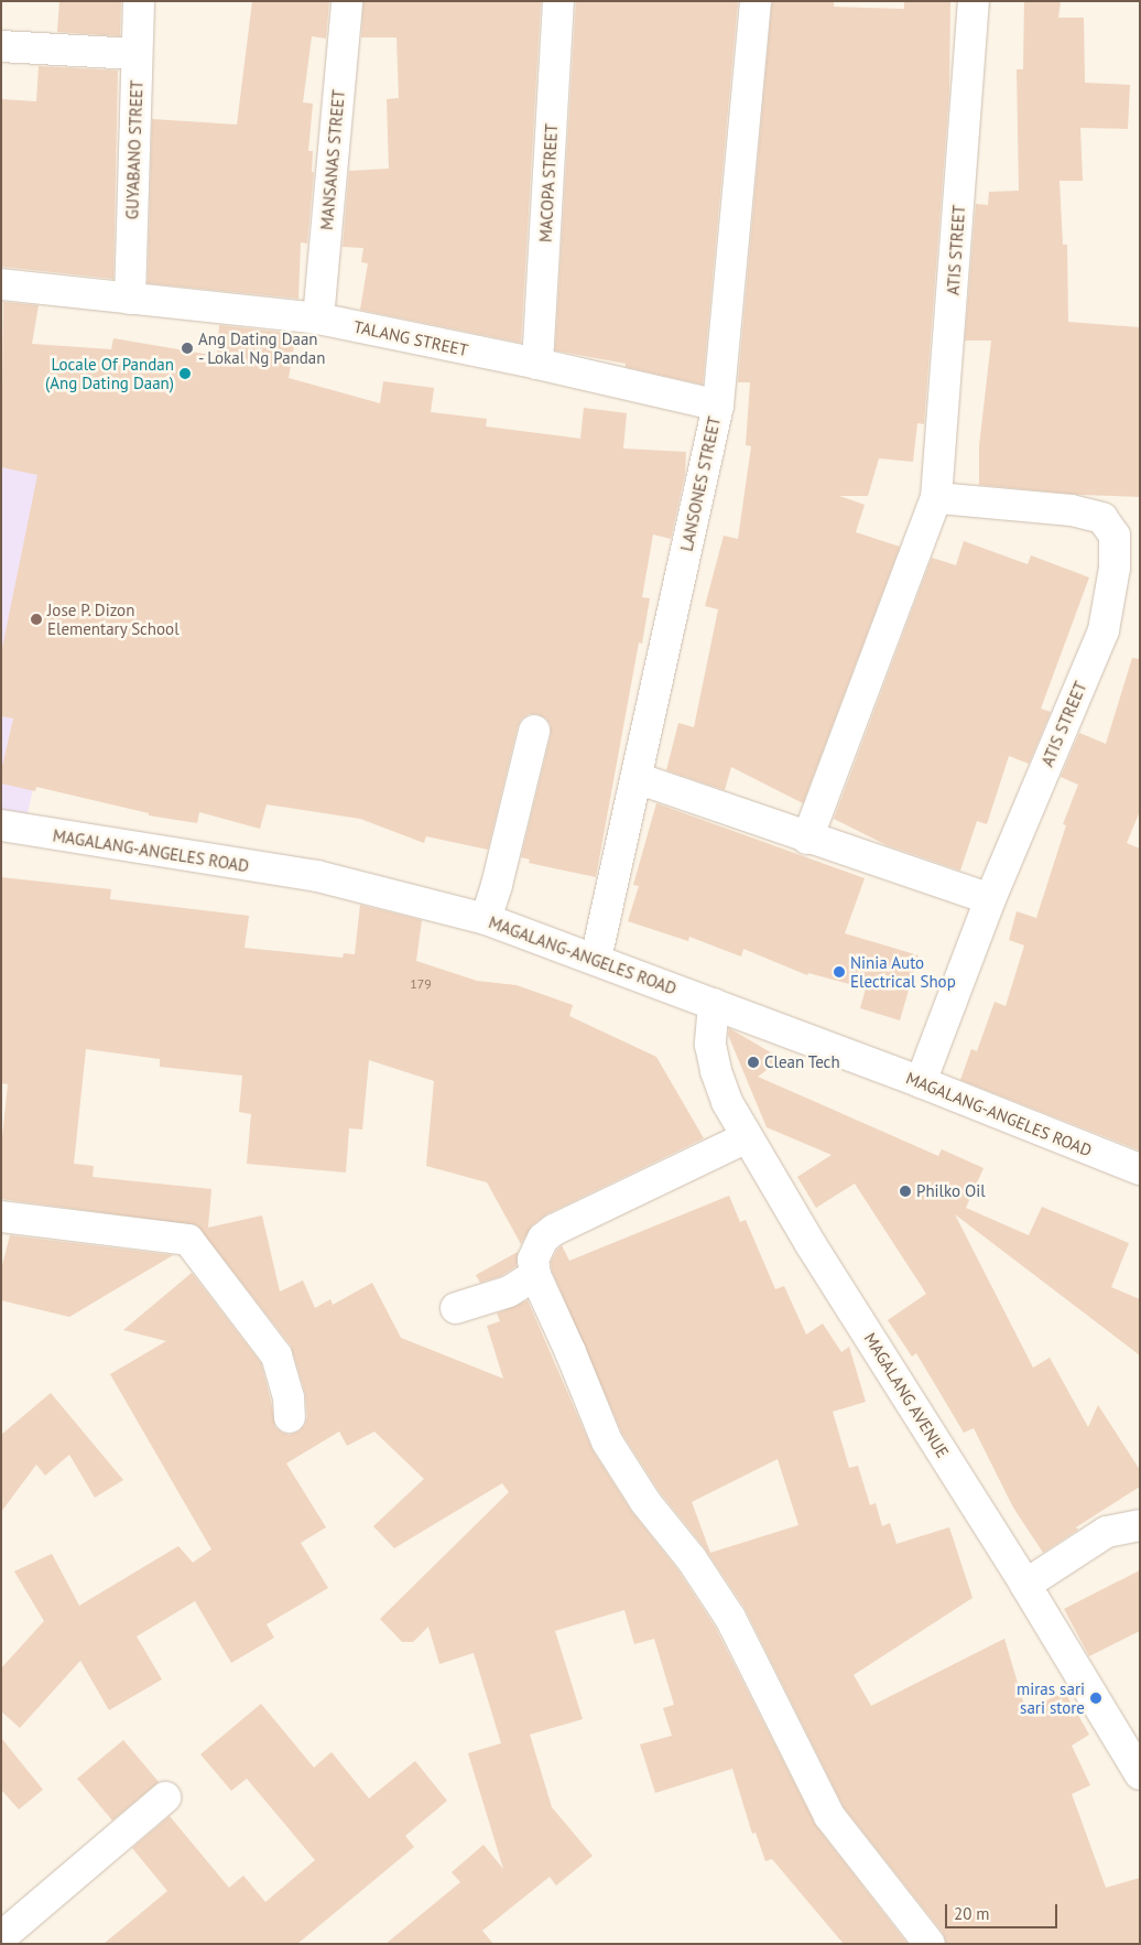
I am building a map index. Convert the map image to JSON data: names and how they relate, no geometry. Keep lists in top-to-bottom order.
{
  "streets": {
    "street": [
      "GUYABANO STREET",
      "MANSANAS STREET",
      "MACOPA STREET",
      "ATIS STREET",
      "TALANG STREET",
      "LANSONES STREET",
      "MAGALANG-ANGELES ROAD",
      "MAGALANG AVENUE"
    ]
  },
  "crossings": [
    ["GUYABANO STREET", "TALANG STREET"],
    ["MANSANAS STREET", "TALANG STREET"],
    ["MACOPA STREET", "TALANG STREET"],
    ["ATIS STREET", "MAGALANG-ANGELES ROAD"],
    ["TALANG STREET", "LANSONES STREET"],
    ["LANSONES STREET", "MAGALANG-ANGELES ROAD"],
    ["MAGALANG-ANGELES ROAD", "MAGALANG AVENUE"]
  ],
  "places": [
    "Ang Dating Daan - Lokal Ng Pandan",
    "Locale Of Pandan (Ang Dating Daan)",
    "Jose P. Dizon Elementary School",
    "Ninia Auto Electrical Shop",
    "Clean Tech",
    "Philko Oil",
    "miras sari sari store"
  ],
  "house_numbers": ["179"],
  "scale_bar": "20 m"
}
